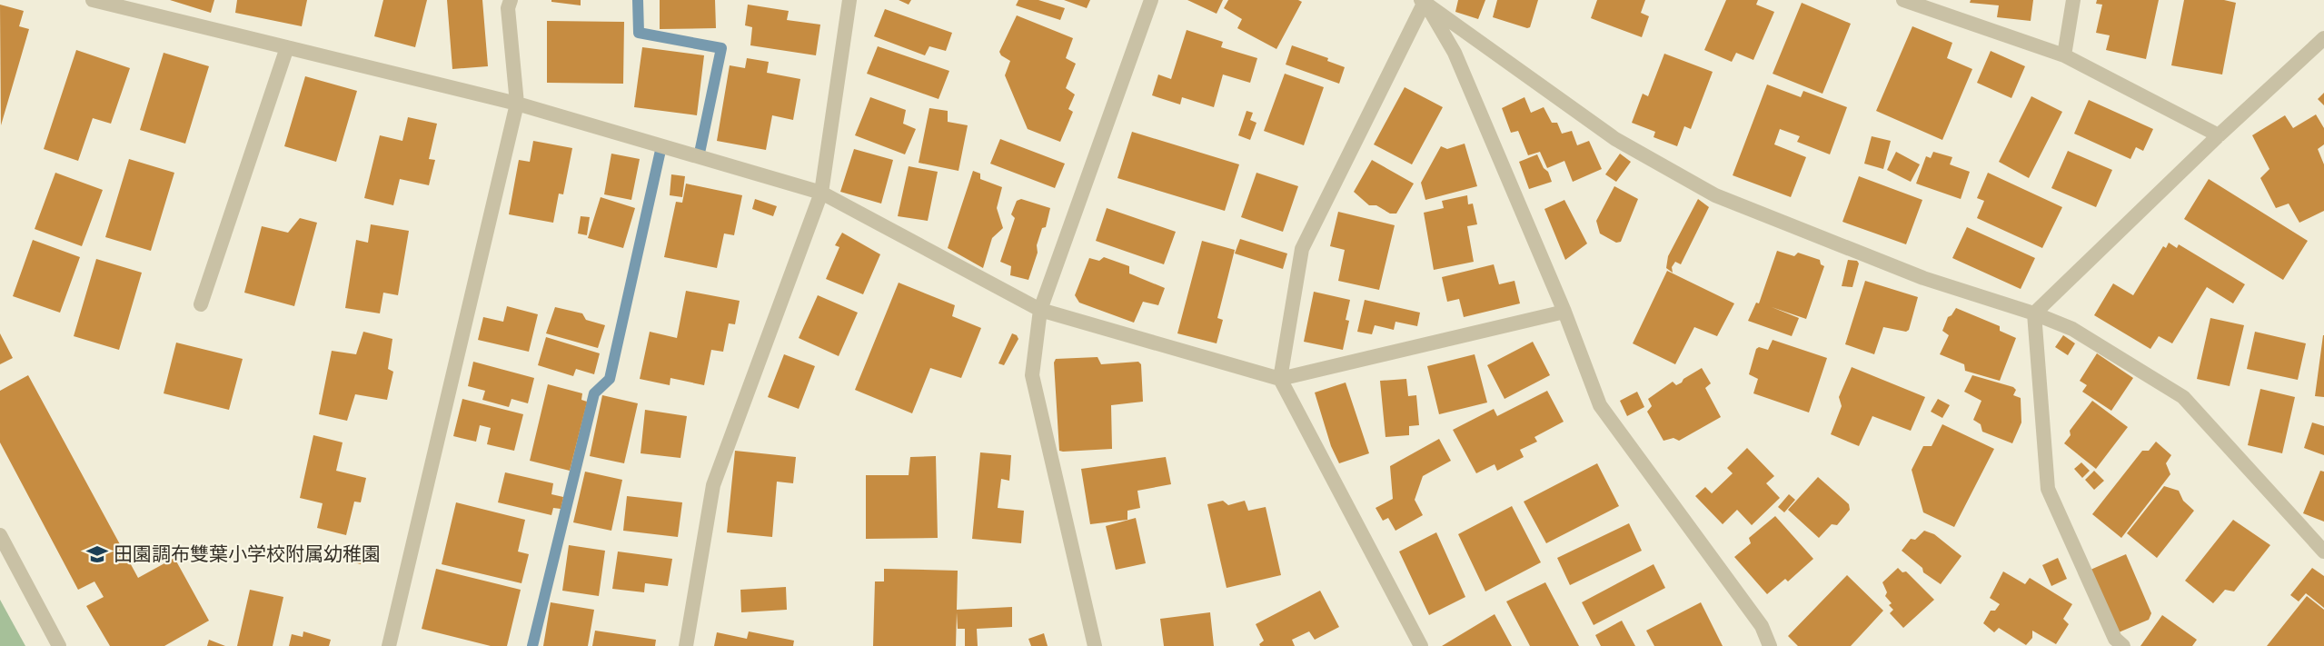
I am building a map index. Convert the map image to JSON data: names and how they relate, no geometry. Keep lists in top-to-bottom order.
{
  "places": {
    "school or university": ["田園調布雙葉小学校附属幼稚園"]
  }
}
